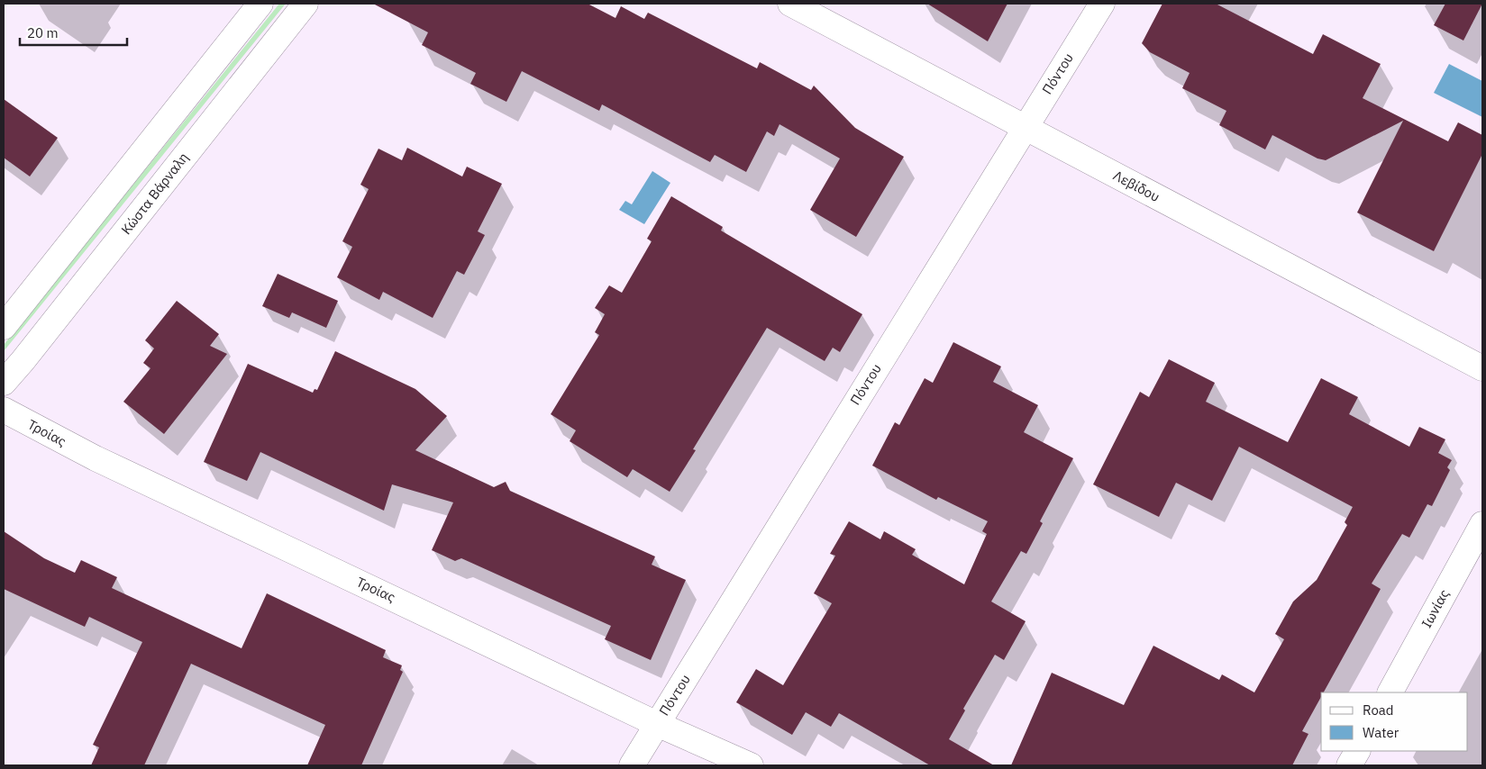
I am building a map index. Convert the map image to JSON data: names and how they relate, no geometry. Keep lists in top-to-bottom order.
{
  "streets": {
    "street": [
      "Πόντου",
      "Λεβίδου",
      "Κώστα Βάρναλη",
      "Τροίας",
      "Ιωνίας"
    ]
  },
  "crossings": [
    ["Πόντου", "Λεβίδου"],
    ["Πόντου", "Τροίας"]
  ],
  "legend": ["Road", "Water"],
  "scale_bar": "20 m"
}
